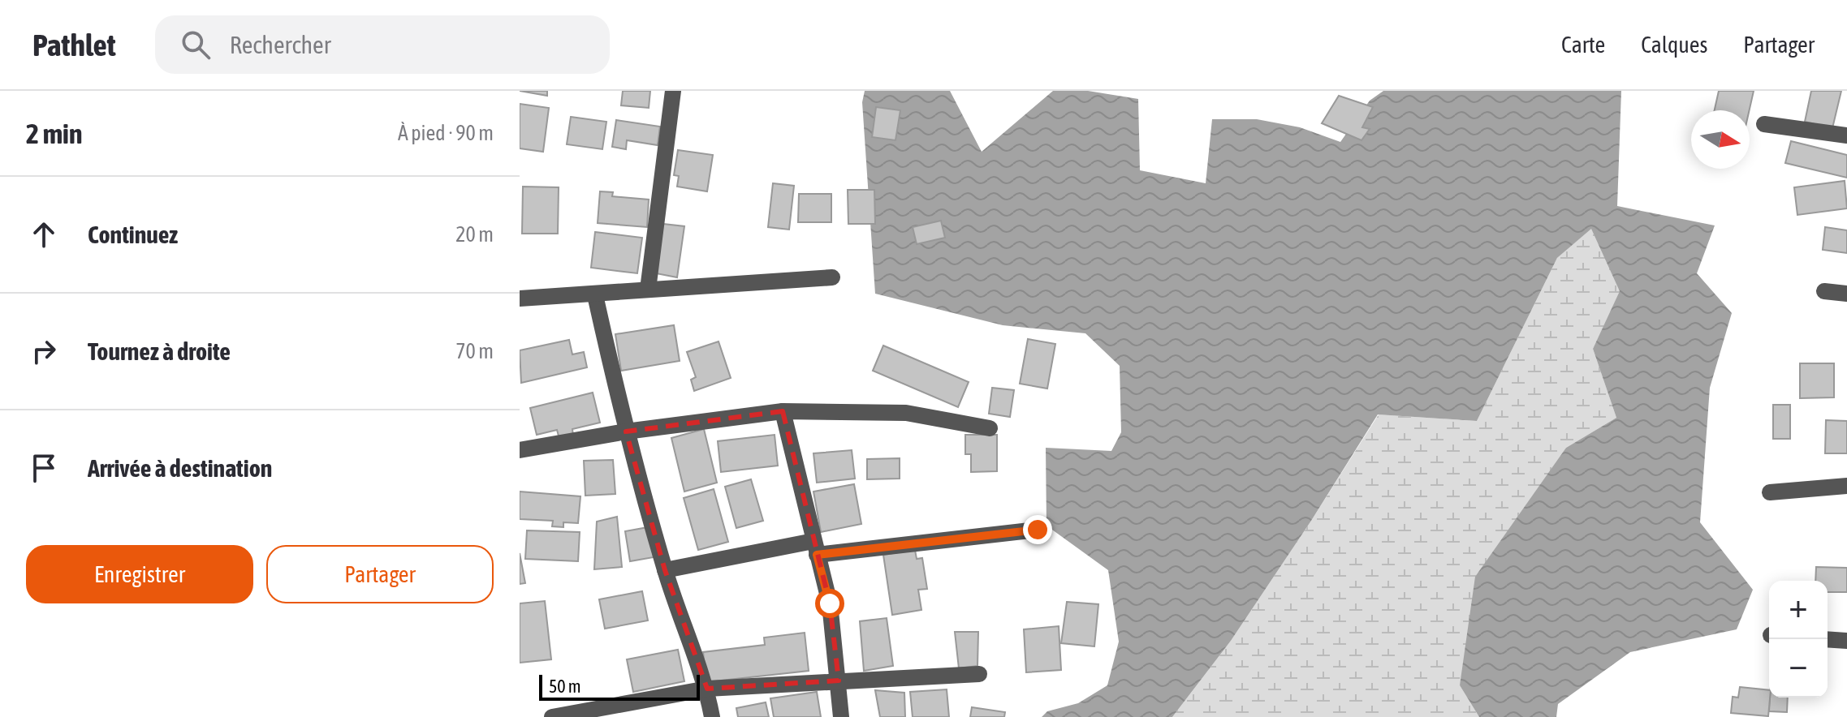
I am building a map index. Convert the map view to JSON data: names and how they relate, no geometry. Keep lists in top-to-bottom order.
{
  "scale_bar": "50 m",
  "north": "right",
  "page": {
    "header": "Pathlet",
    "search": "Rechercher",
    "nav": ["Carte", "Calques", "Partager"],
    "heading": ["2 min", "À pied · 90 m"],
    "list": [
      ["Continuez", "20 m"],
      ["Tournez à droite", "70 m"],
      "Arrivée à destination"
    ],
    "buttons": ["Enregistrer", "Partager"],
    "map_buttons": ["+", "−"],
    "scale": "50 m"
  }
}
